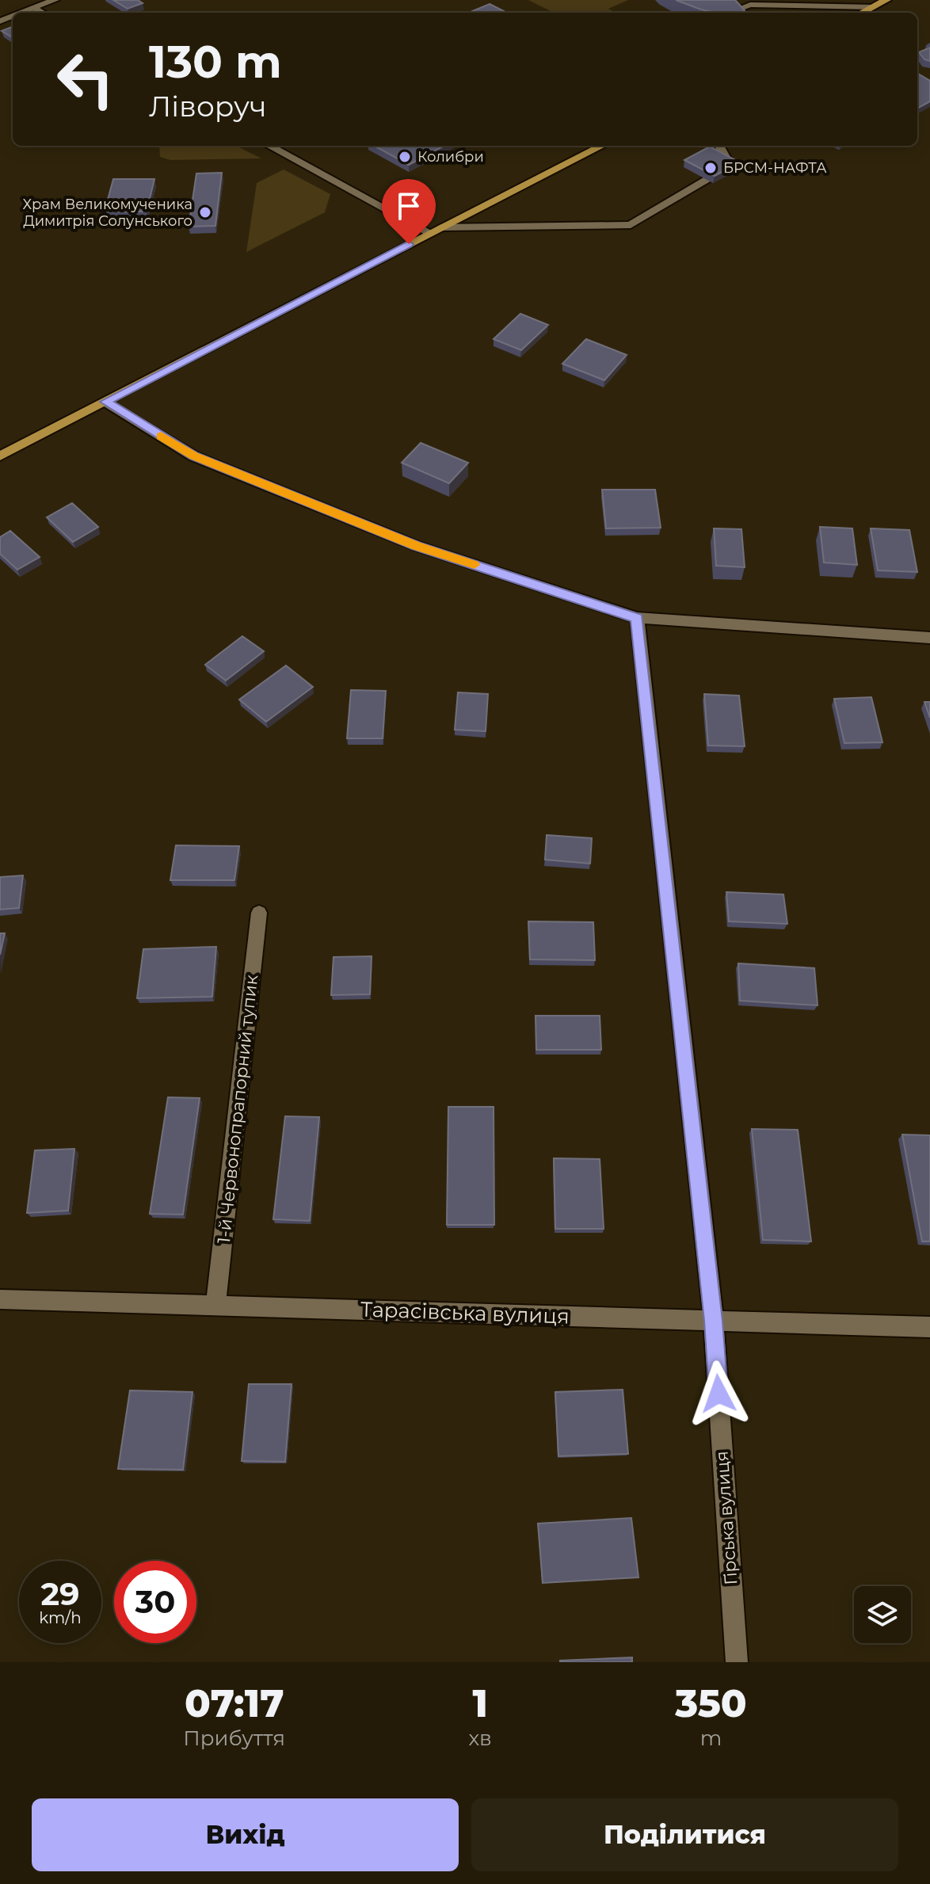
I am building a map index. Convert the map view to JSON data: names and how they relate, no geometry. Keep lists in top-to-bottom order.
{
  "streets": {
    "street": ["1-й Червонопрапорний тупик", "Тарасівська вулиця", "Гірська вулиця"]
  },
  "crossings": [
    ["1-й Червонопрапорний тупик", "Тарасівська вулиця"],
    ["Тарасівська вулиця", "Гірська вулиця"]
  ],
  "places": ["Колибри", "БРСМ-НАФТА", "Храм Великомученика Димитрія Солунського"],
  "page": {
    "turn": ["130 m", "Ліворуч"],
    "speed": "29 km/h",
    "limit": "30",
    "eta": [
      "07:17",
      "Прибуття",
      "1",
      "хв",
      "350",
      "m"
    ],
    "buttons": ["Вихід", "Поділитися"]
  }
}
